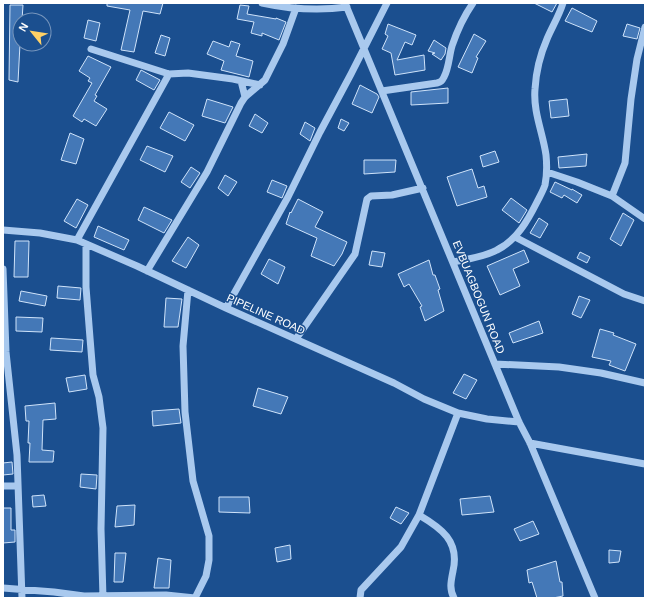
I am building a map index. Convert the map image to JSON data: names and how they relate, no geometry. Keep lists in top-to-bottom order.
{
  "streets": {
    "street": ["EVBUAGBOGUN ROAD", "PIPELINE ROAD"]
  },
  "crossings": [
    ["EVBUAGBOGUN ROAD", "PIPELINE ROAD"]
  ],
  "north": "top left"
}
